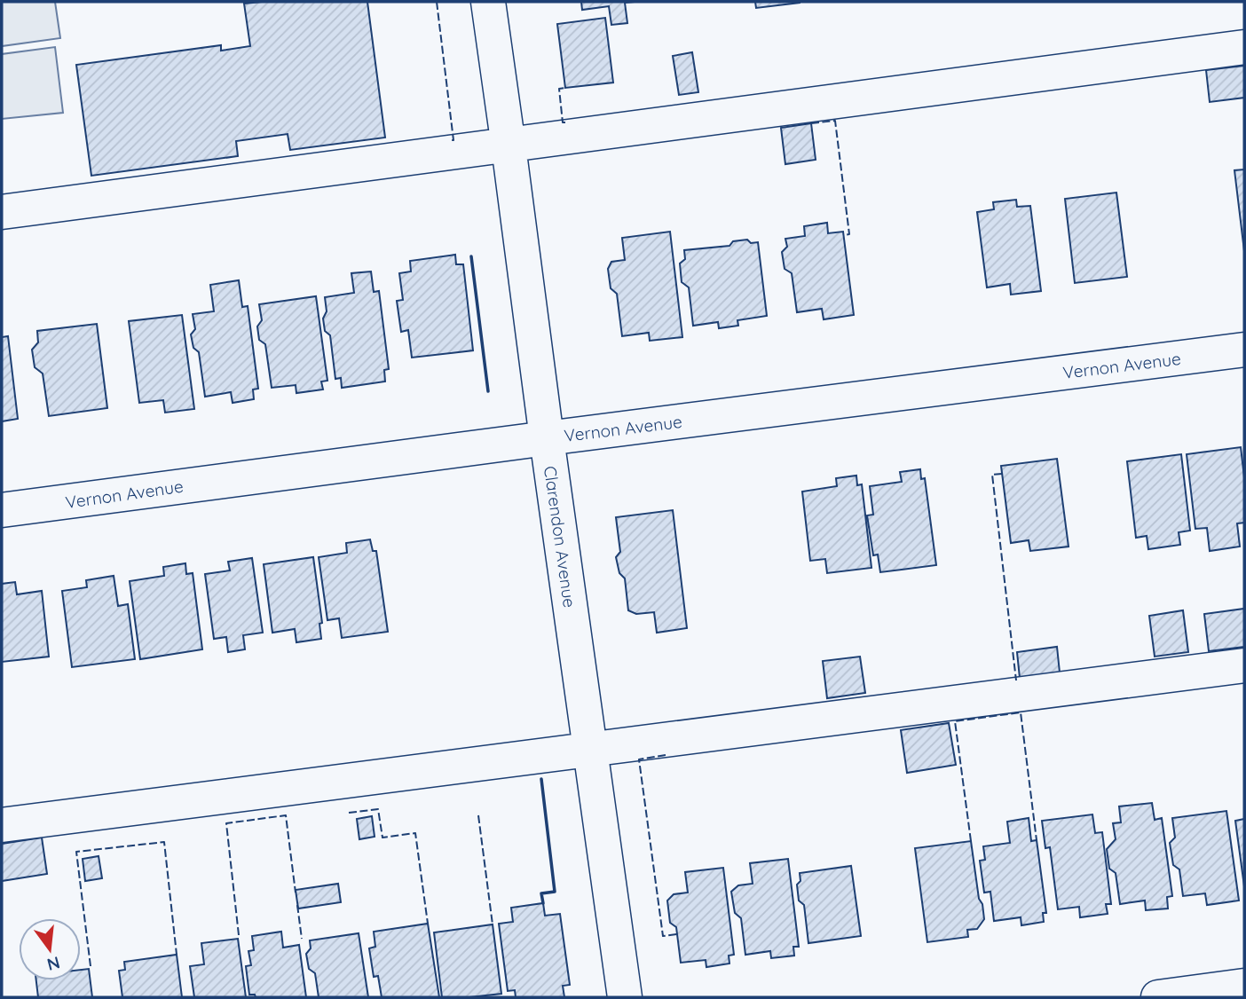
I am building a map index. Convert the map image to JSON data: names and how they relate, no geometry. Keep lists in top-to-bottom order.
{
  "streets": {
    "street": ["Vernon Avenue", "Clarendon Avenue"]
  },
  "crossings": [
    ["Vernon Avenue", "Clarendon Avenue"]
  ],
  "north": "bottom"
}
